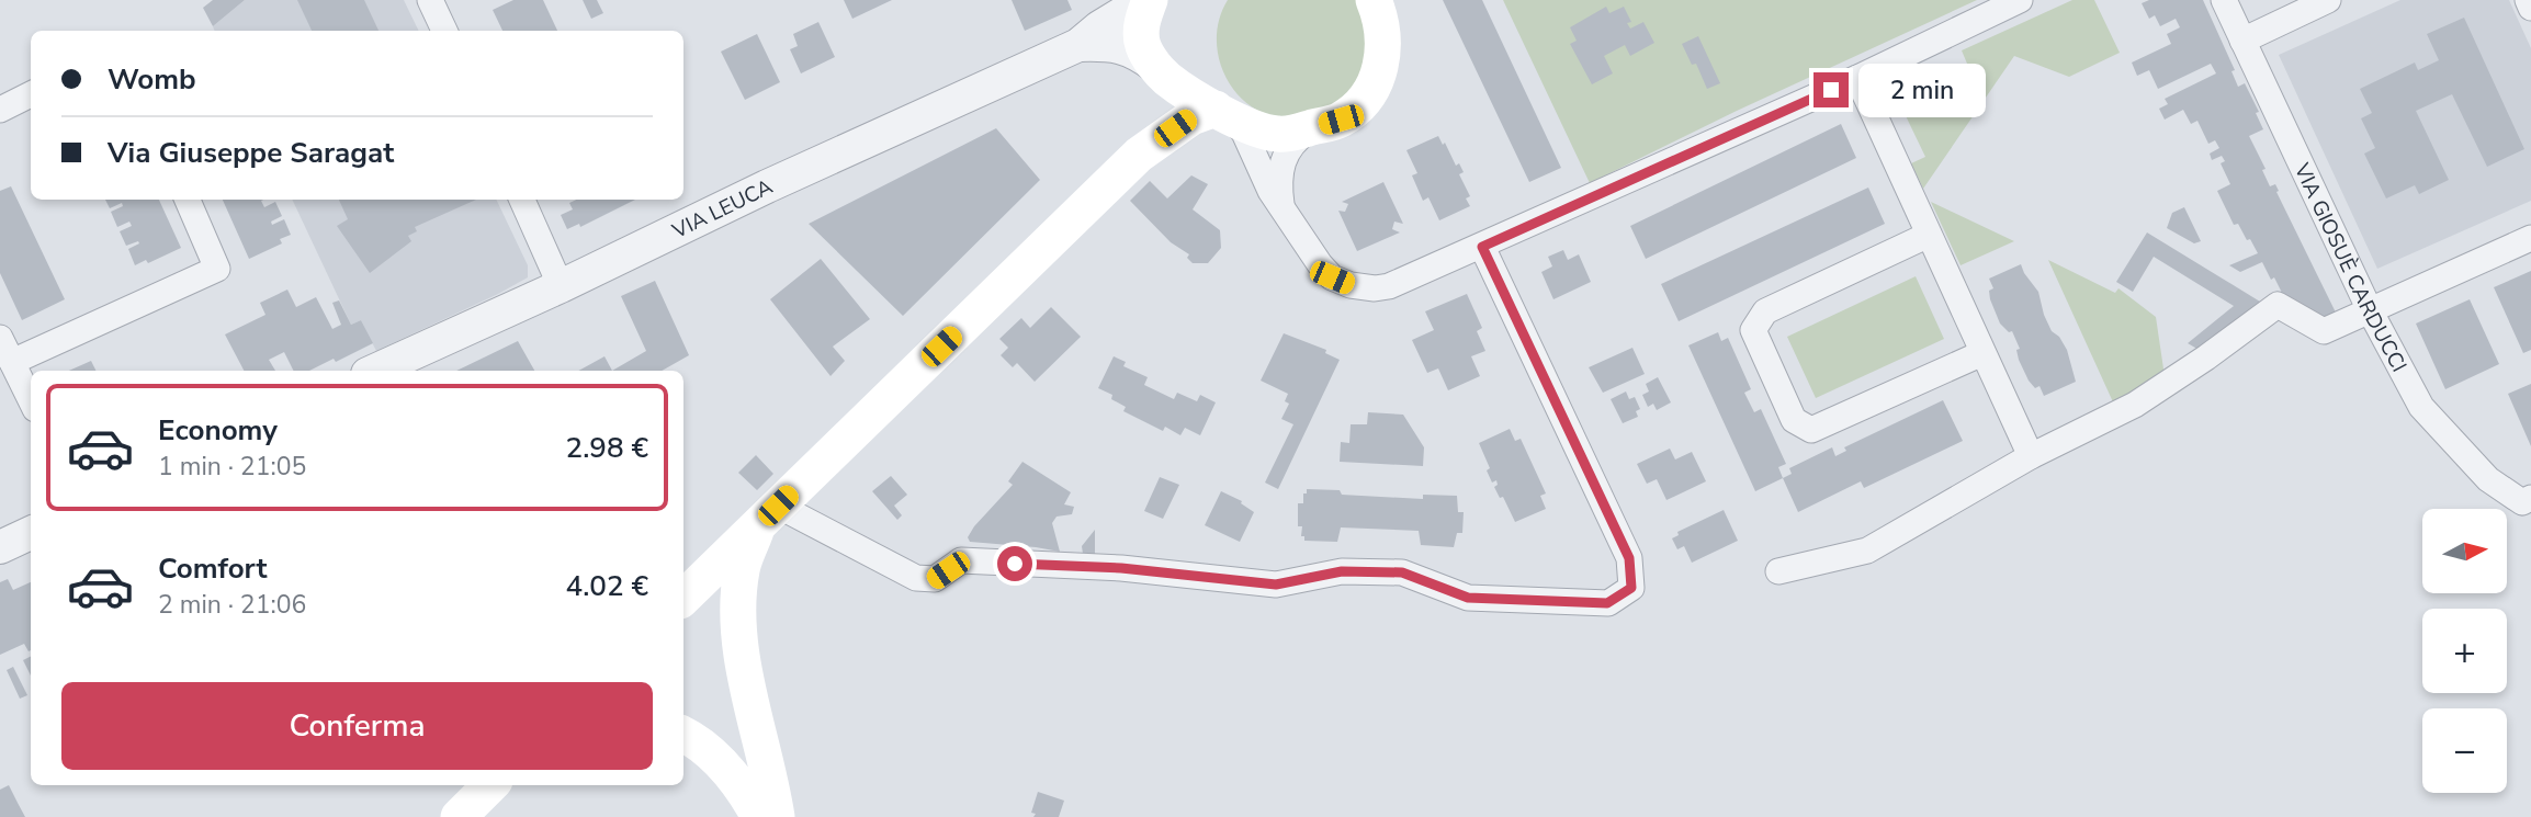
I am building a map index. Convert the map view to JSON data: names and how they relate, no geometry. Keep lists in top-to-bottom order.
{
  "streets": {
    "street": ["VIA LEUCA", "VIA GIOSUÈ CARDUCCI"]
  },
  "north": "right",
  "page": {
    "banner": ["Womb", "Via Giuseppe Saragat"],
    "bubble": "2 min",
    "list": [
      {
        "name": "Economy",
        "note": "1 min · 21:05",
        "value": "2.98 €"
      },
      {
        "name": "Comfort",
        "note": "2 min · 21:06",
        "value": "4.02 €"
      }
    ],
    "map_buttons": ["+", "−"],
    "buttons": "Conferma"
  }
}
